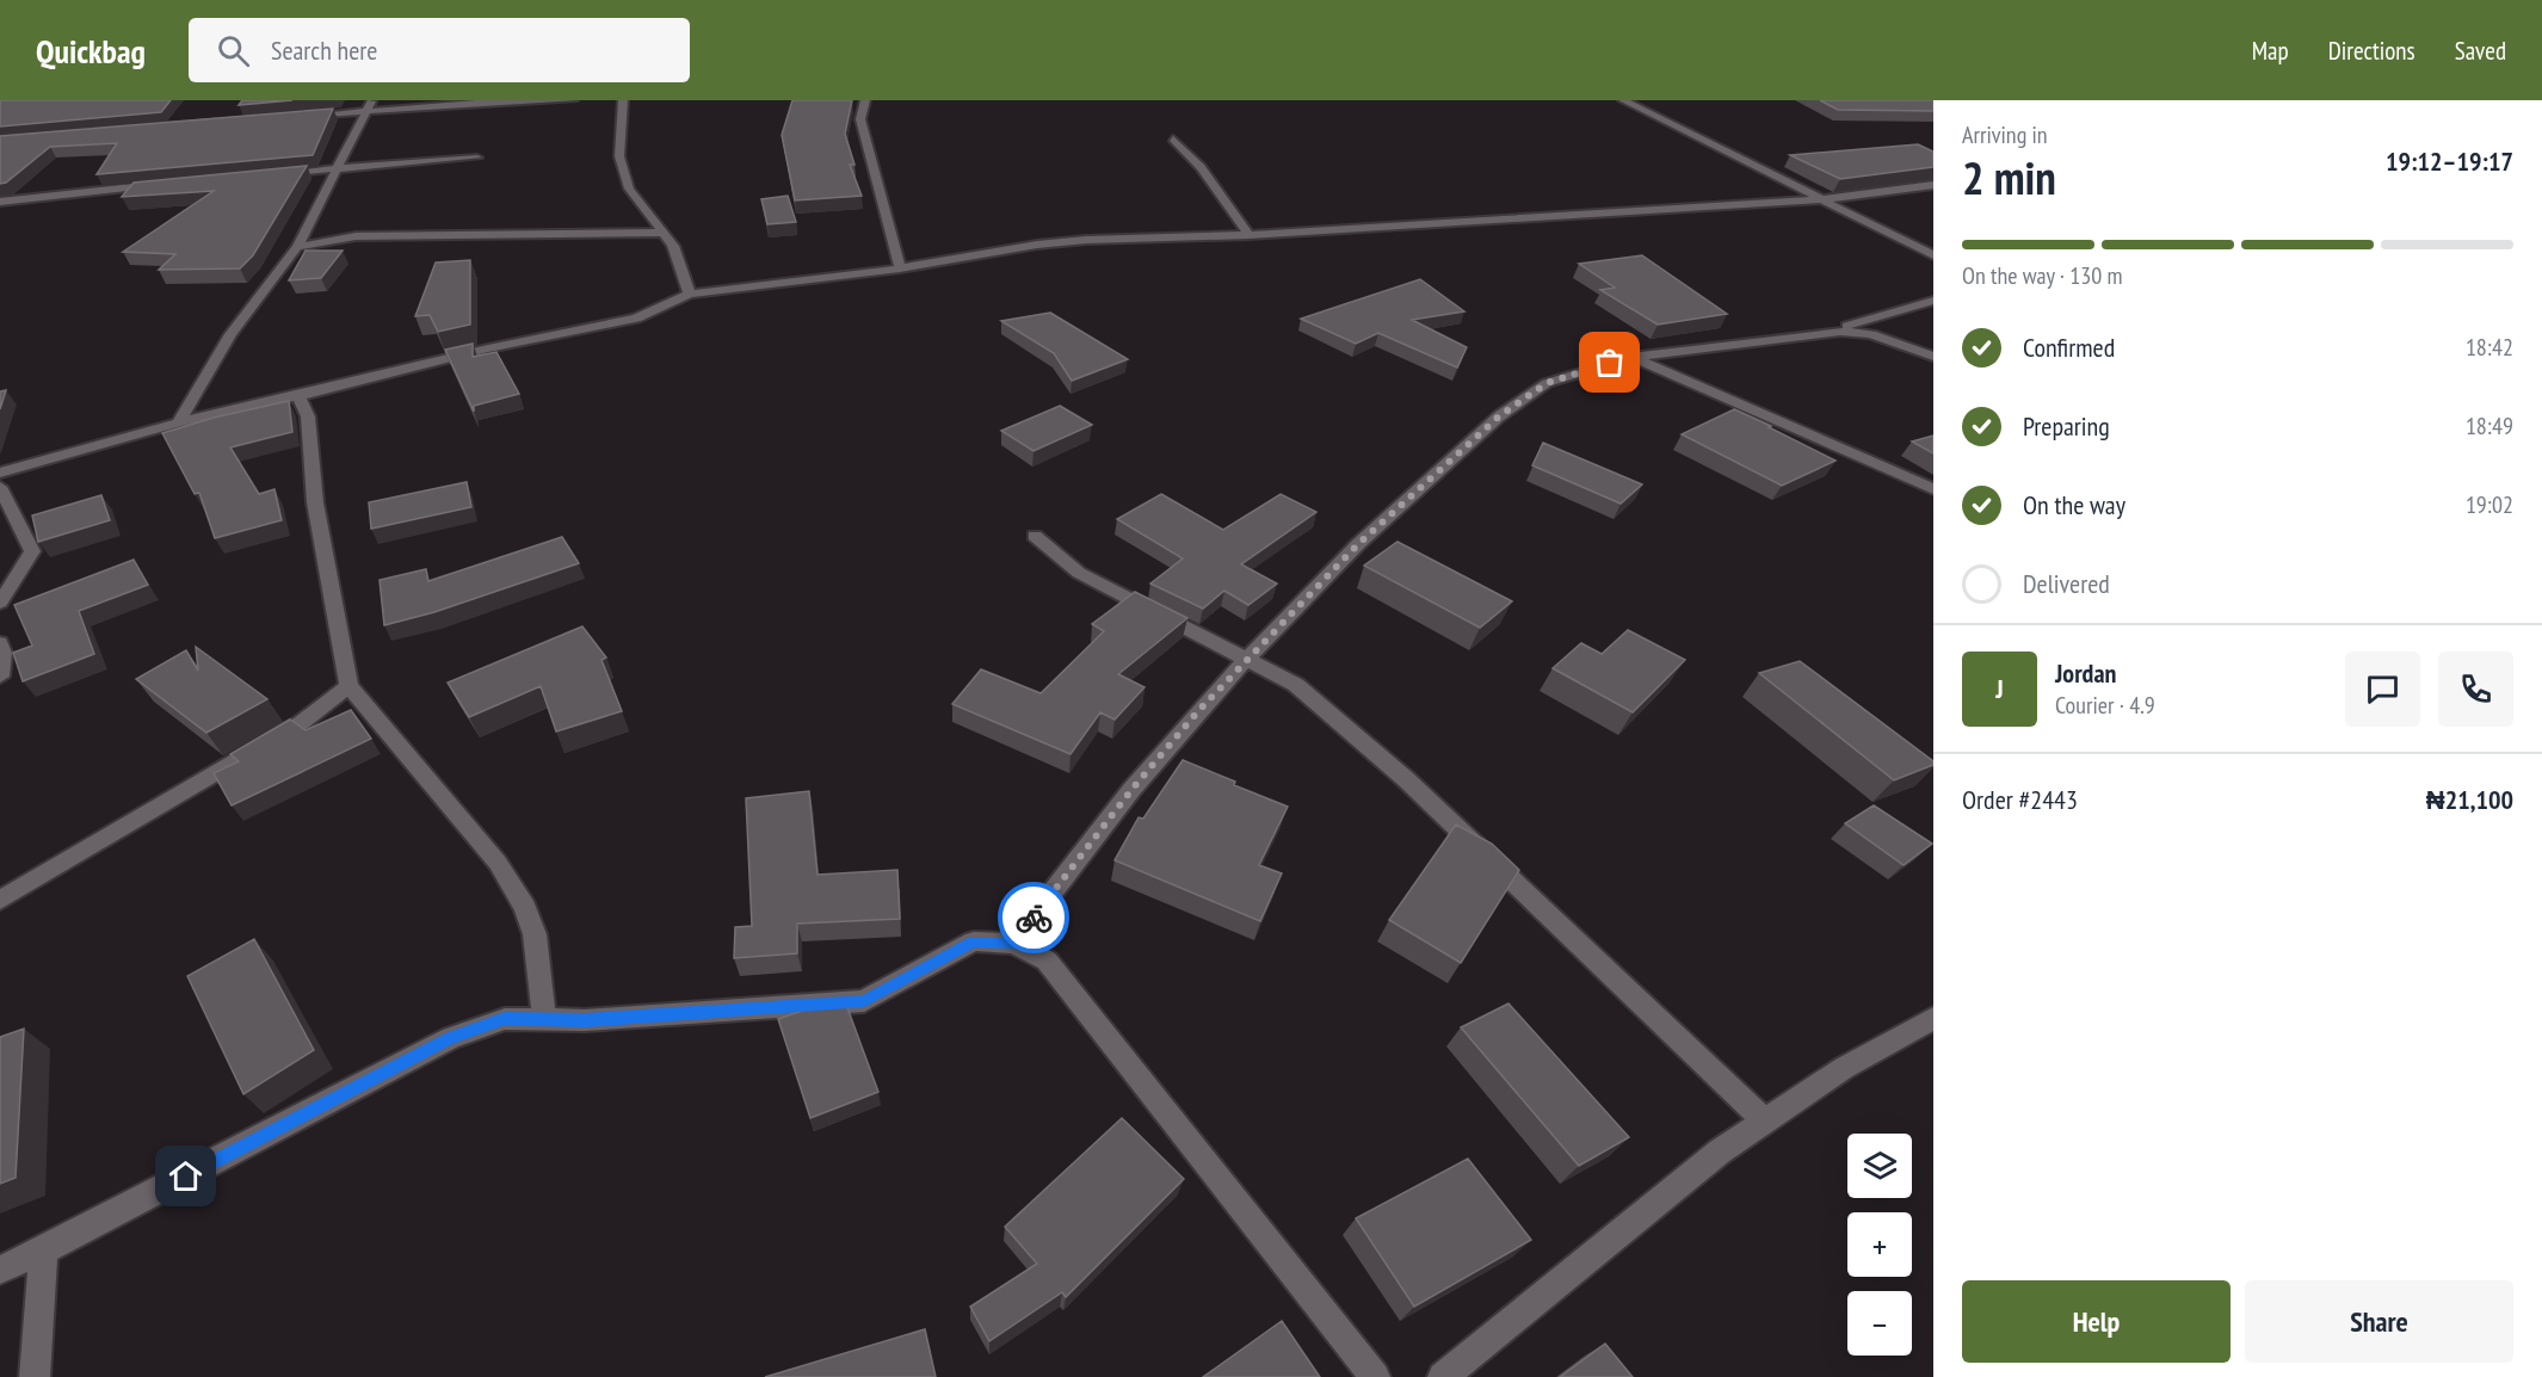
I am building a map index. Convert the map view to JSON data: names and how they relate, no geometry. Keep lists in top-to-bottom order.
{
  "page": {
    "header": "Quickbag",
    "search": "Search here",
    "nav": ["Map", "Directions", "Saved"],
    "heading": ["2 min", "Arriving in", "19:12–19:17"],
    "panel": [
      "Jordan",
      "Courier · 4.9",
      "Order #2443",
      "₦21,100"
    ],
    "bar": "On the way · 130 m",
    "list": [
      ["Confirmed", "18:42"],
      ["Preparing", "18:49"],
      ["On the way", "19:02"],
      "Delivered"
    ],
    "round": "J",
    "map_buttons": ["+", "−"],
    "buttons": ["Help", "Share"]
  }
}
